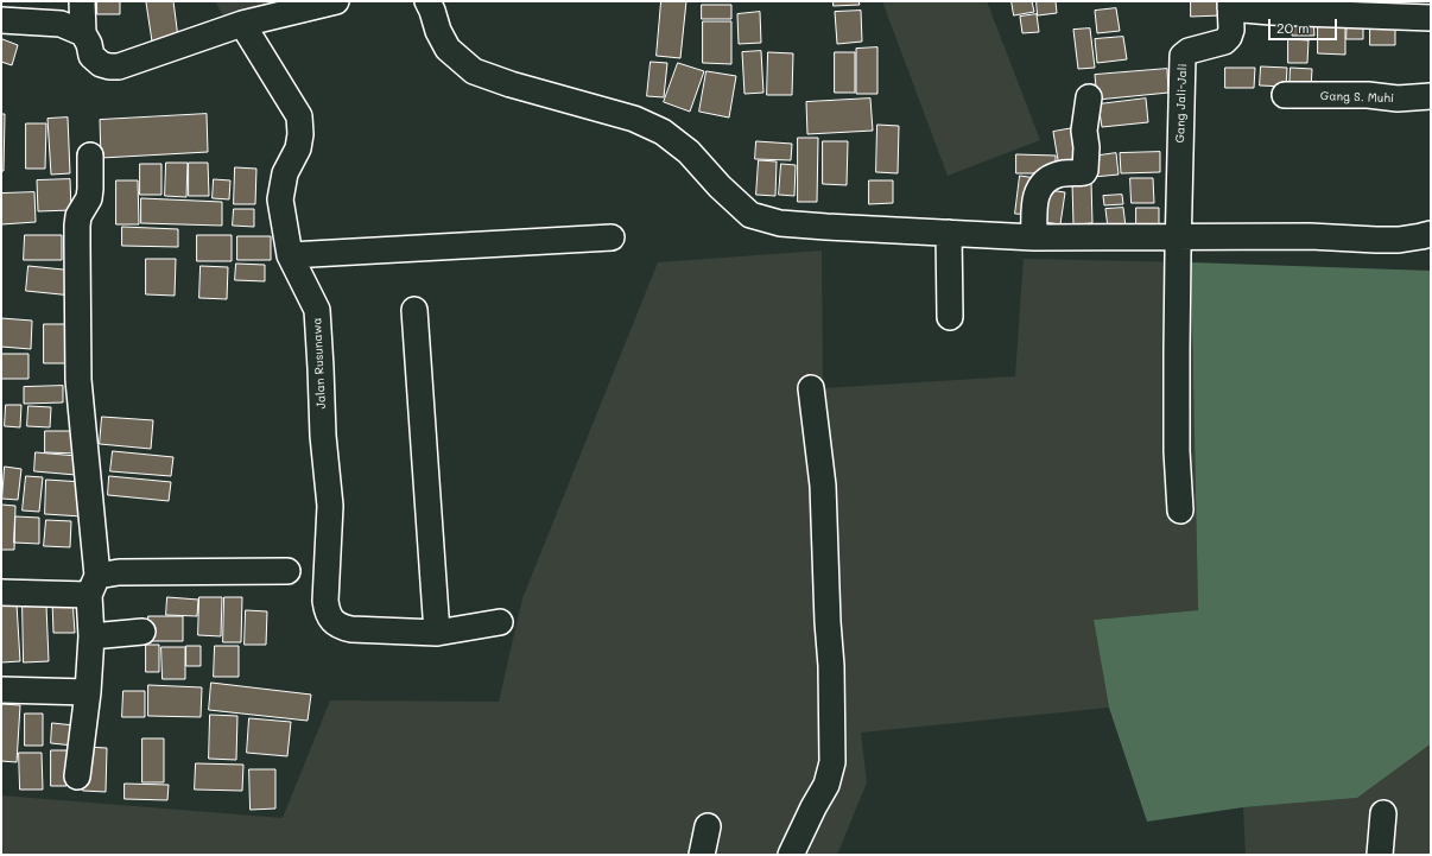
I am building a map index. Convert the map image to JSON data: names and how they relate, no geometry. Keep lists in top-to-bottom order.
{
  "streets": {
    "street": ["Gang S. Muhi", "Gang Jali-Jali", "Jalan Rusunawa"]
  },
  "scale_bar": "20 m"
}
